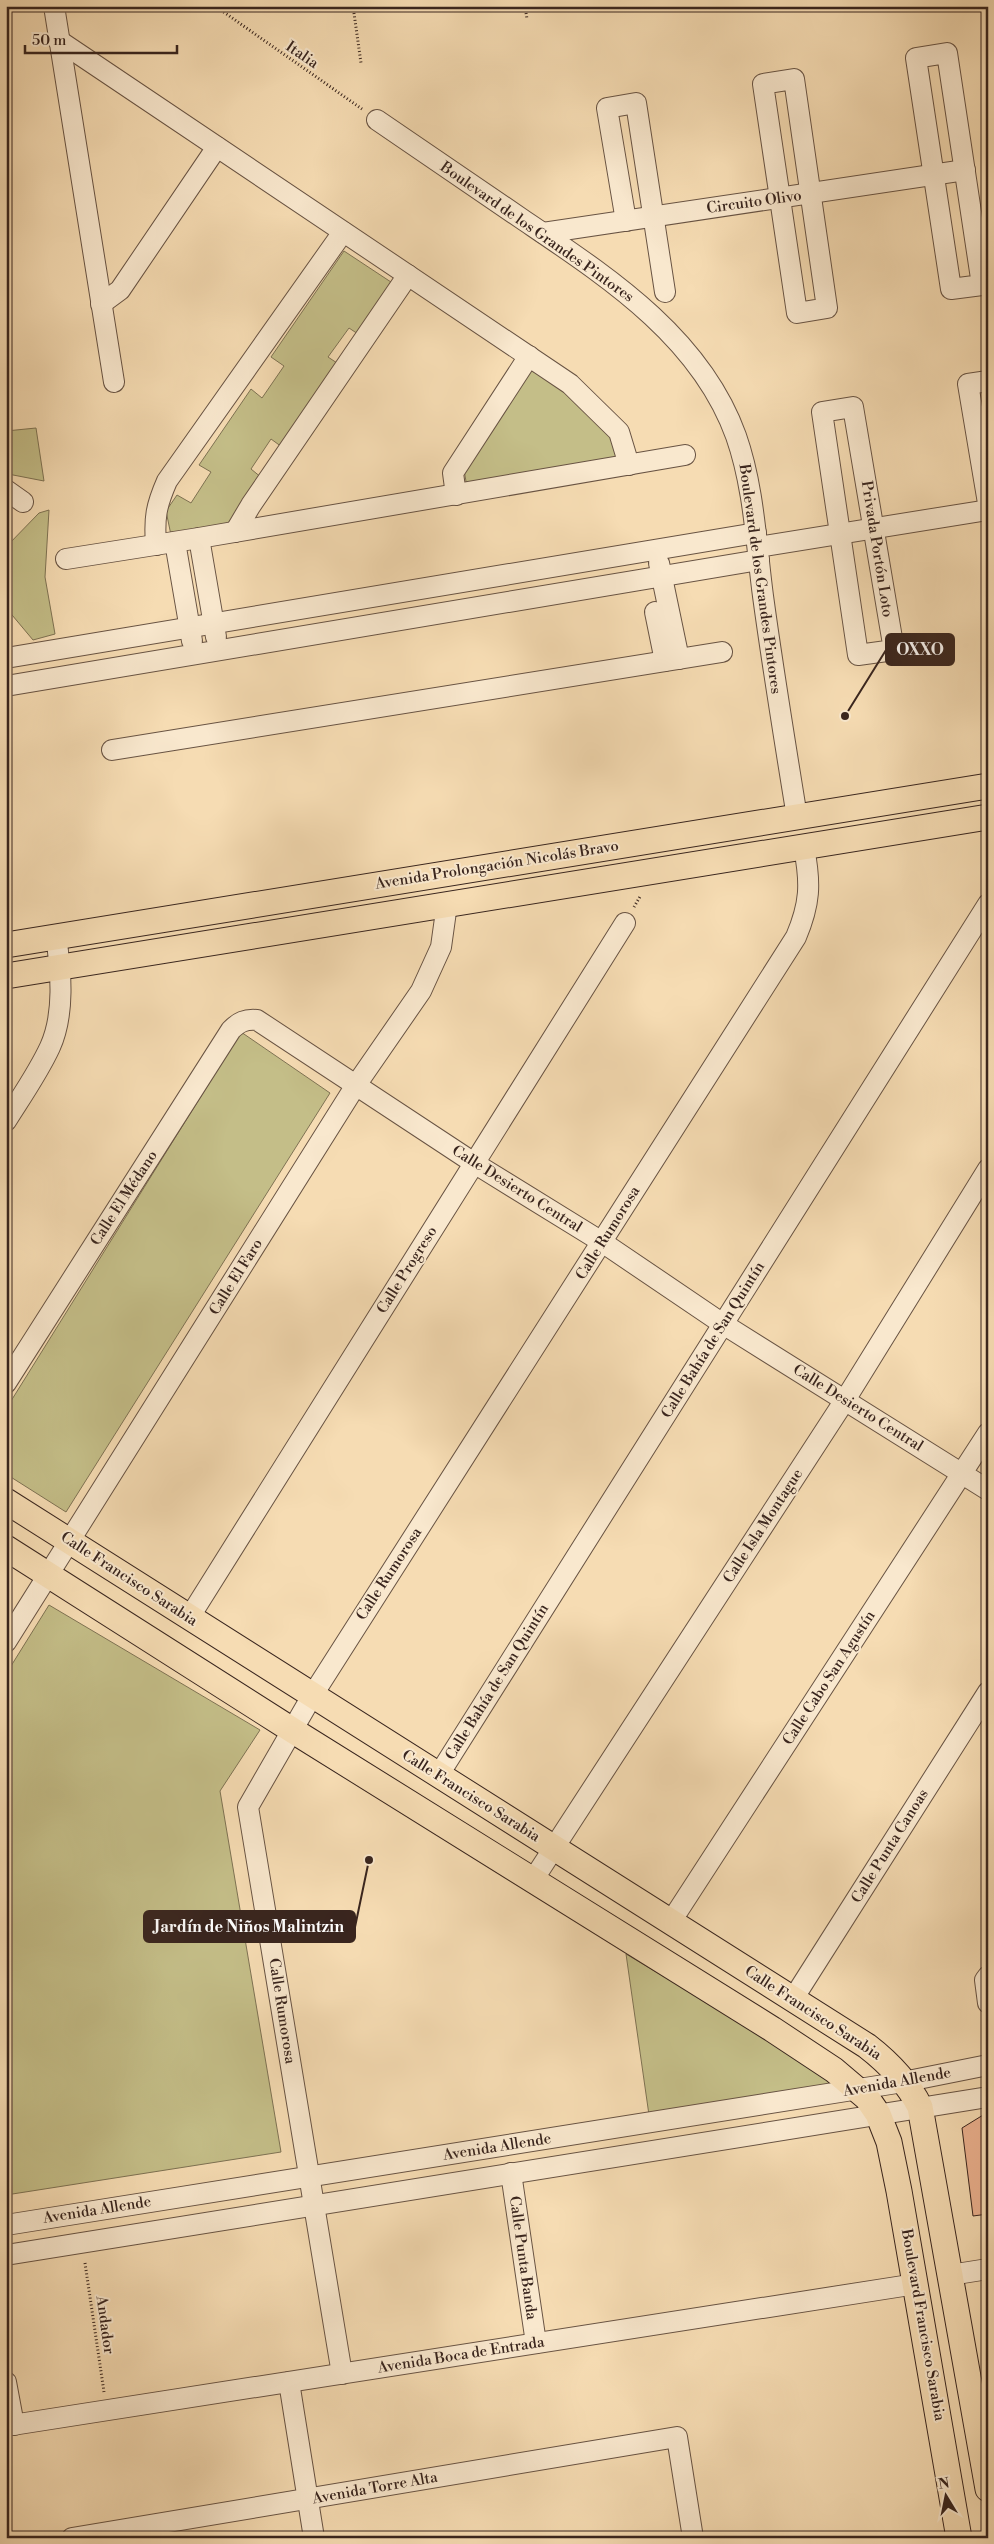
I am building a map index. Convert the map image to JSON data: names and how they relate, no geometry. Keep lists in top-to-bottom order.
{
  "streets": {
    "main road": ["Avenida Prolongación Nicolás Bravo", "Calle Francisco Sarabia", "Boulevard Francisco Sarabia"],
    "street": [
      "Circuito Olivo",
      "Boulevard de los Grandes Pintores",
      "Privada Portón Loto",
      "Calle Desierto Central",
      "Calle El Médano",
      "Calle Rumorosa",
      "Calle Progreso",
      "Calle El Faro",
      "Calle Bahía de San Quintín",
      "Calle Isla Montague",
      "Calle Cabo San Agustín",
      "Calle Punta Canoas",
      "Avenida Allende",
      "Calle Punta Banda",
      "Avenida Boca de Entrada",
      "Avenida Torre Alta"
    ],
    "path": ["Italia", "Andador"]
  },
  "crossings": [
    ["Italia", "Boulevard de los Grandes Pintores"],
    ["Circuito Olivo", "Boulevard de los Grandes Pintores"],
    ["Boulevard de los Grandes Pintores", "Avenida Prolongación Nicolás Bravo"],
    ["Avenida Prolongación Nicolás Bravo", "Calle Rumorosa"],
    ["Avenida Prolongación Nicolás Bravo", "Calle El Faro"],
    ["Calle Desierto Central", "Calle El Médano"],
    ["Calle Desierto Central", "Calle Rumorosa"],
    ["Calle Desierto Central", "Calle Progreso"],
    ["Calle Desierto Central", "Calle El Faro"],
    ["Calle Desierto Central", "Calle Bahía de San Quintín"],
    ["Calle Desierto Central", "Calle Isla Montague"],
    ["Calle Desierto Central", "Calle Cabo San Agustín"],
    ["Calle Rumorosa", "Calle Francisco Sarabia"],
    ["Calle Rumorosa", "Avenida Allende"],
    ["Calle Rumorosa", "Avenida Boca de Entrada"],
    ["Calle Progreso", "Calle Francisco Sarabia"],
    ["Calle El Faro", "Calle Francisco Sarabia"],
    ["Calle Bahía de San Quintín", "Calle Francisco Sarabia"],
    ["Calle Isla Montague", "Calle Francisco Sarabia"],
    ["Calle Francisco Sarabia", "Calle Cabo San Agustín"],
    ["Calle Francisco Sarabia", "Calle Punta Canoas"],
    ["Calle Francisco Sarabia", "Avenida Allende"],
    ["Avenida Allende", "Calle Punta Banda"],
    ["Avenida Allende", "Andador"],
    ["Avenida Allende", "Boulevard Francisco Sarabia"],
    ["Calle Punta Banda", "Avenida Boca de Entrada"],
    ["Andador", "Avenida Boca de Entrada"],
    ["Boulevard Francisco Sarabia", "Avenida Boca de Entrada"]
  ],
  "places": ["OXXO", "Jardín de Niños Malintzin"],
  "scale_bar": "50 m",
  "north": "top"
}
